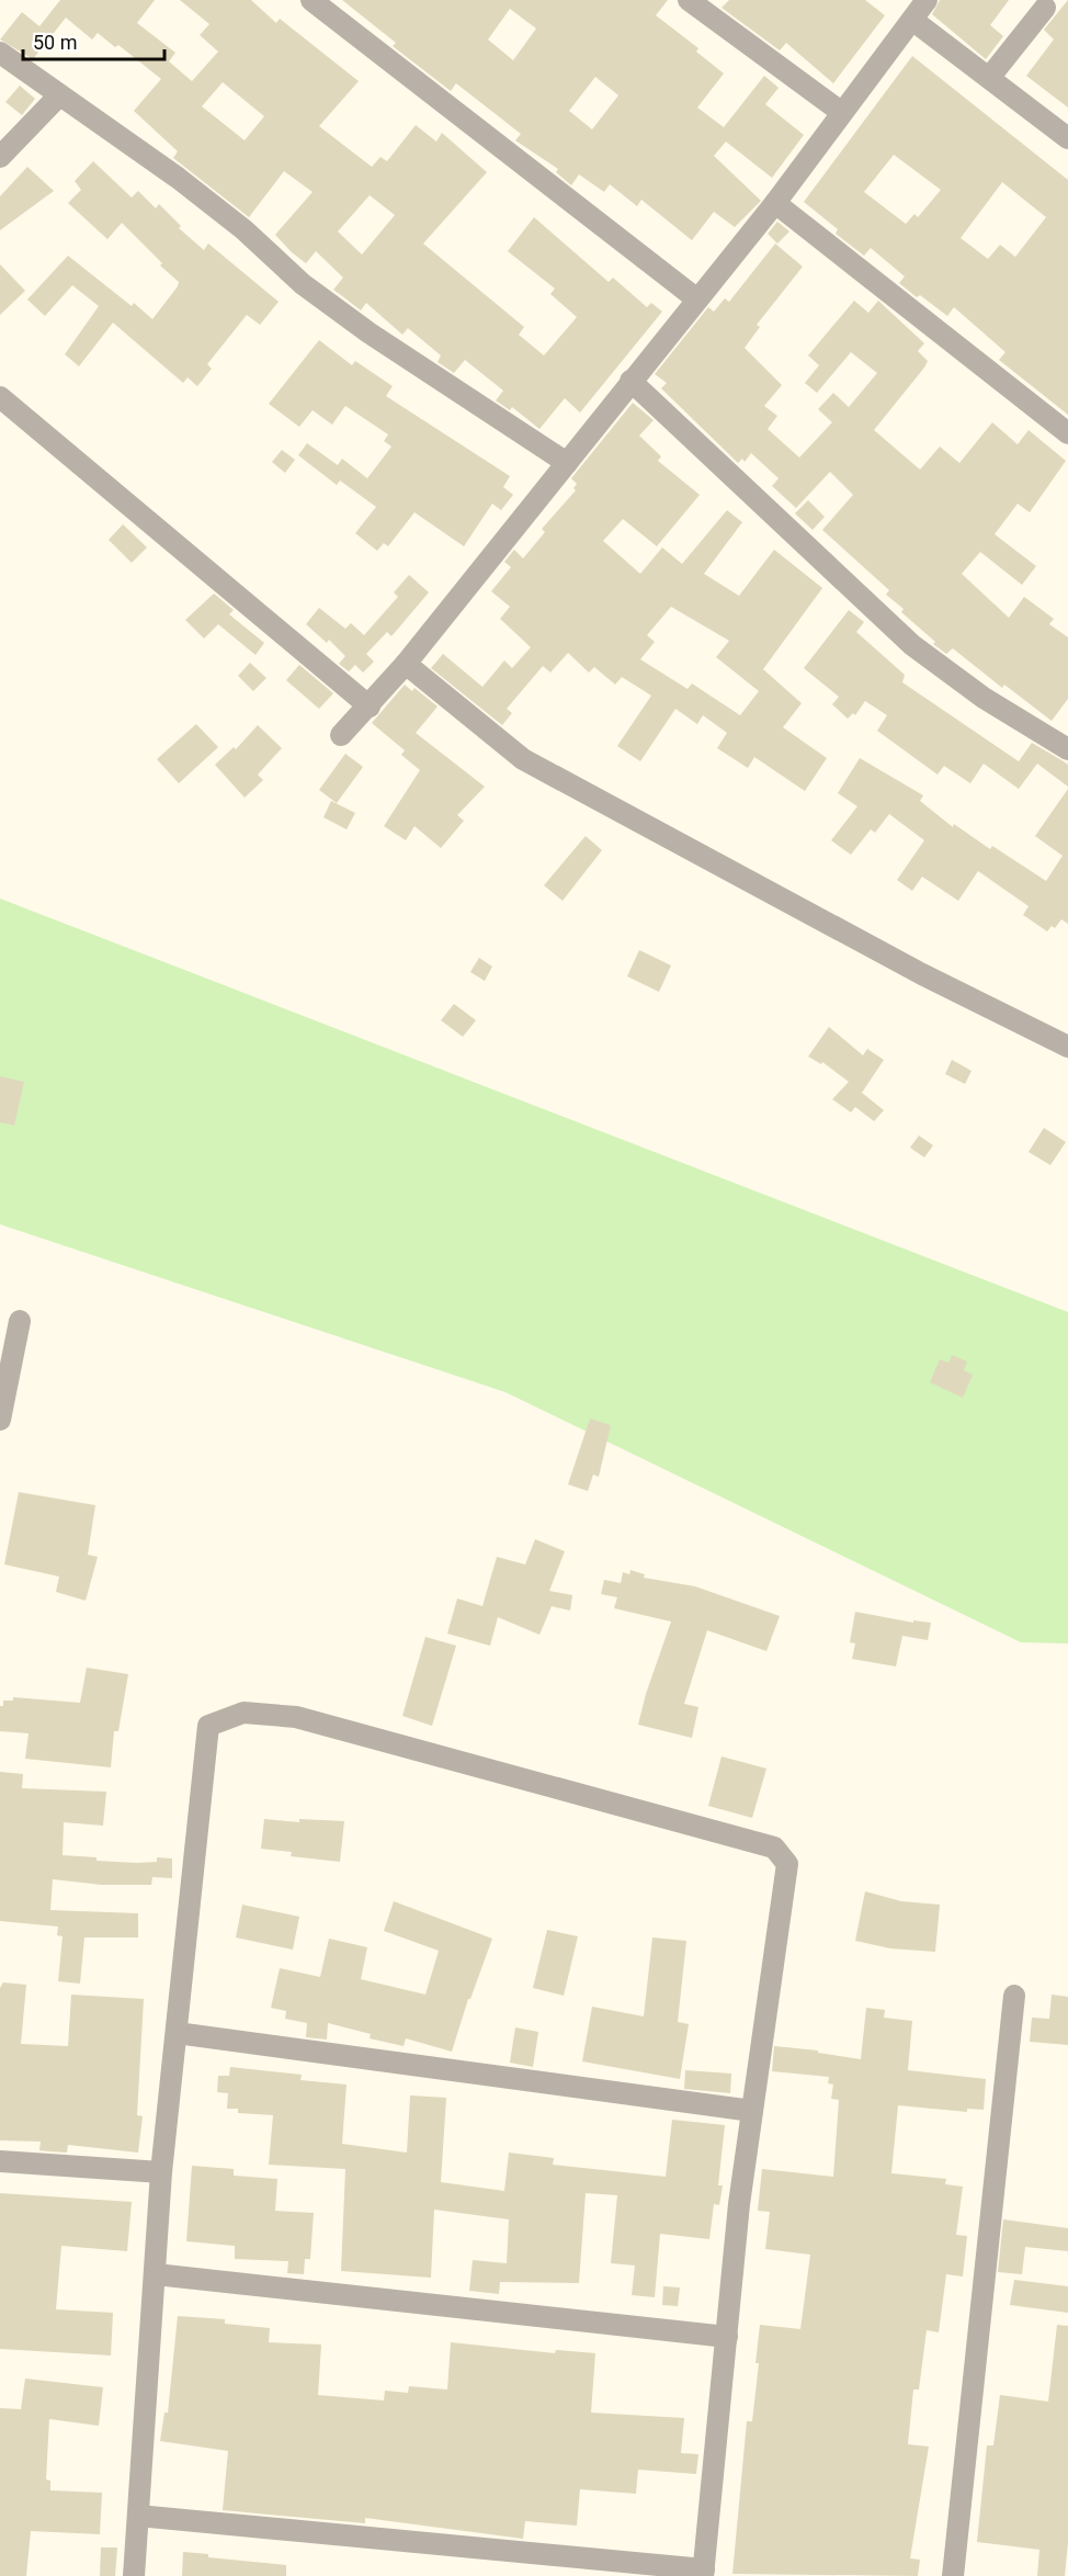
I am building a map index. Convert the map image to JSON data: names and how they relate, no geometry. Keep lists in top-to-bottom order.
{
  "scale_bar": "50 m"
}
